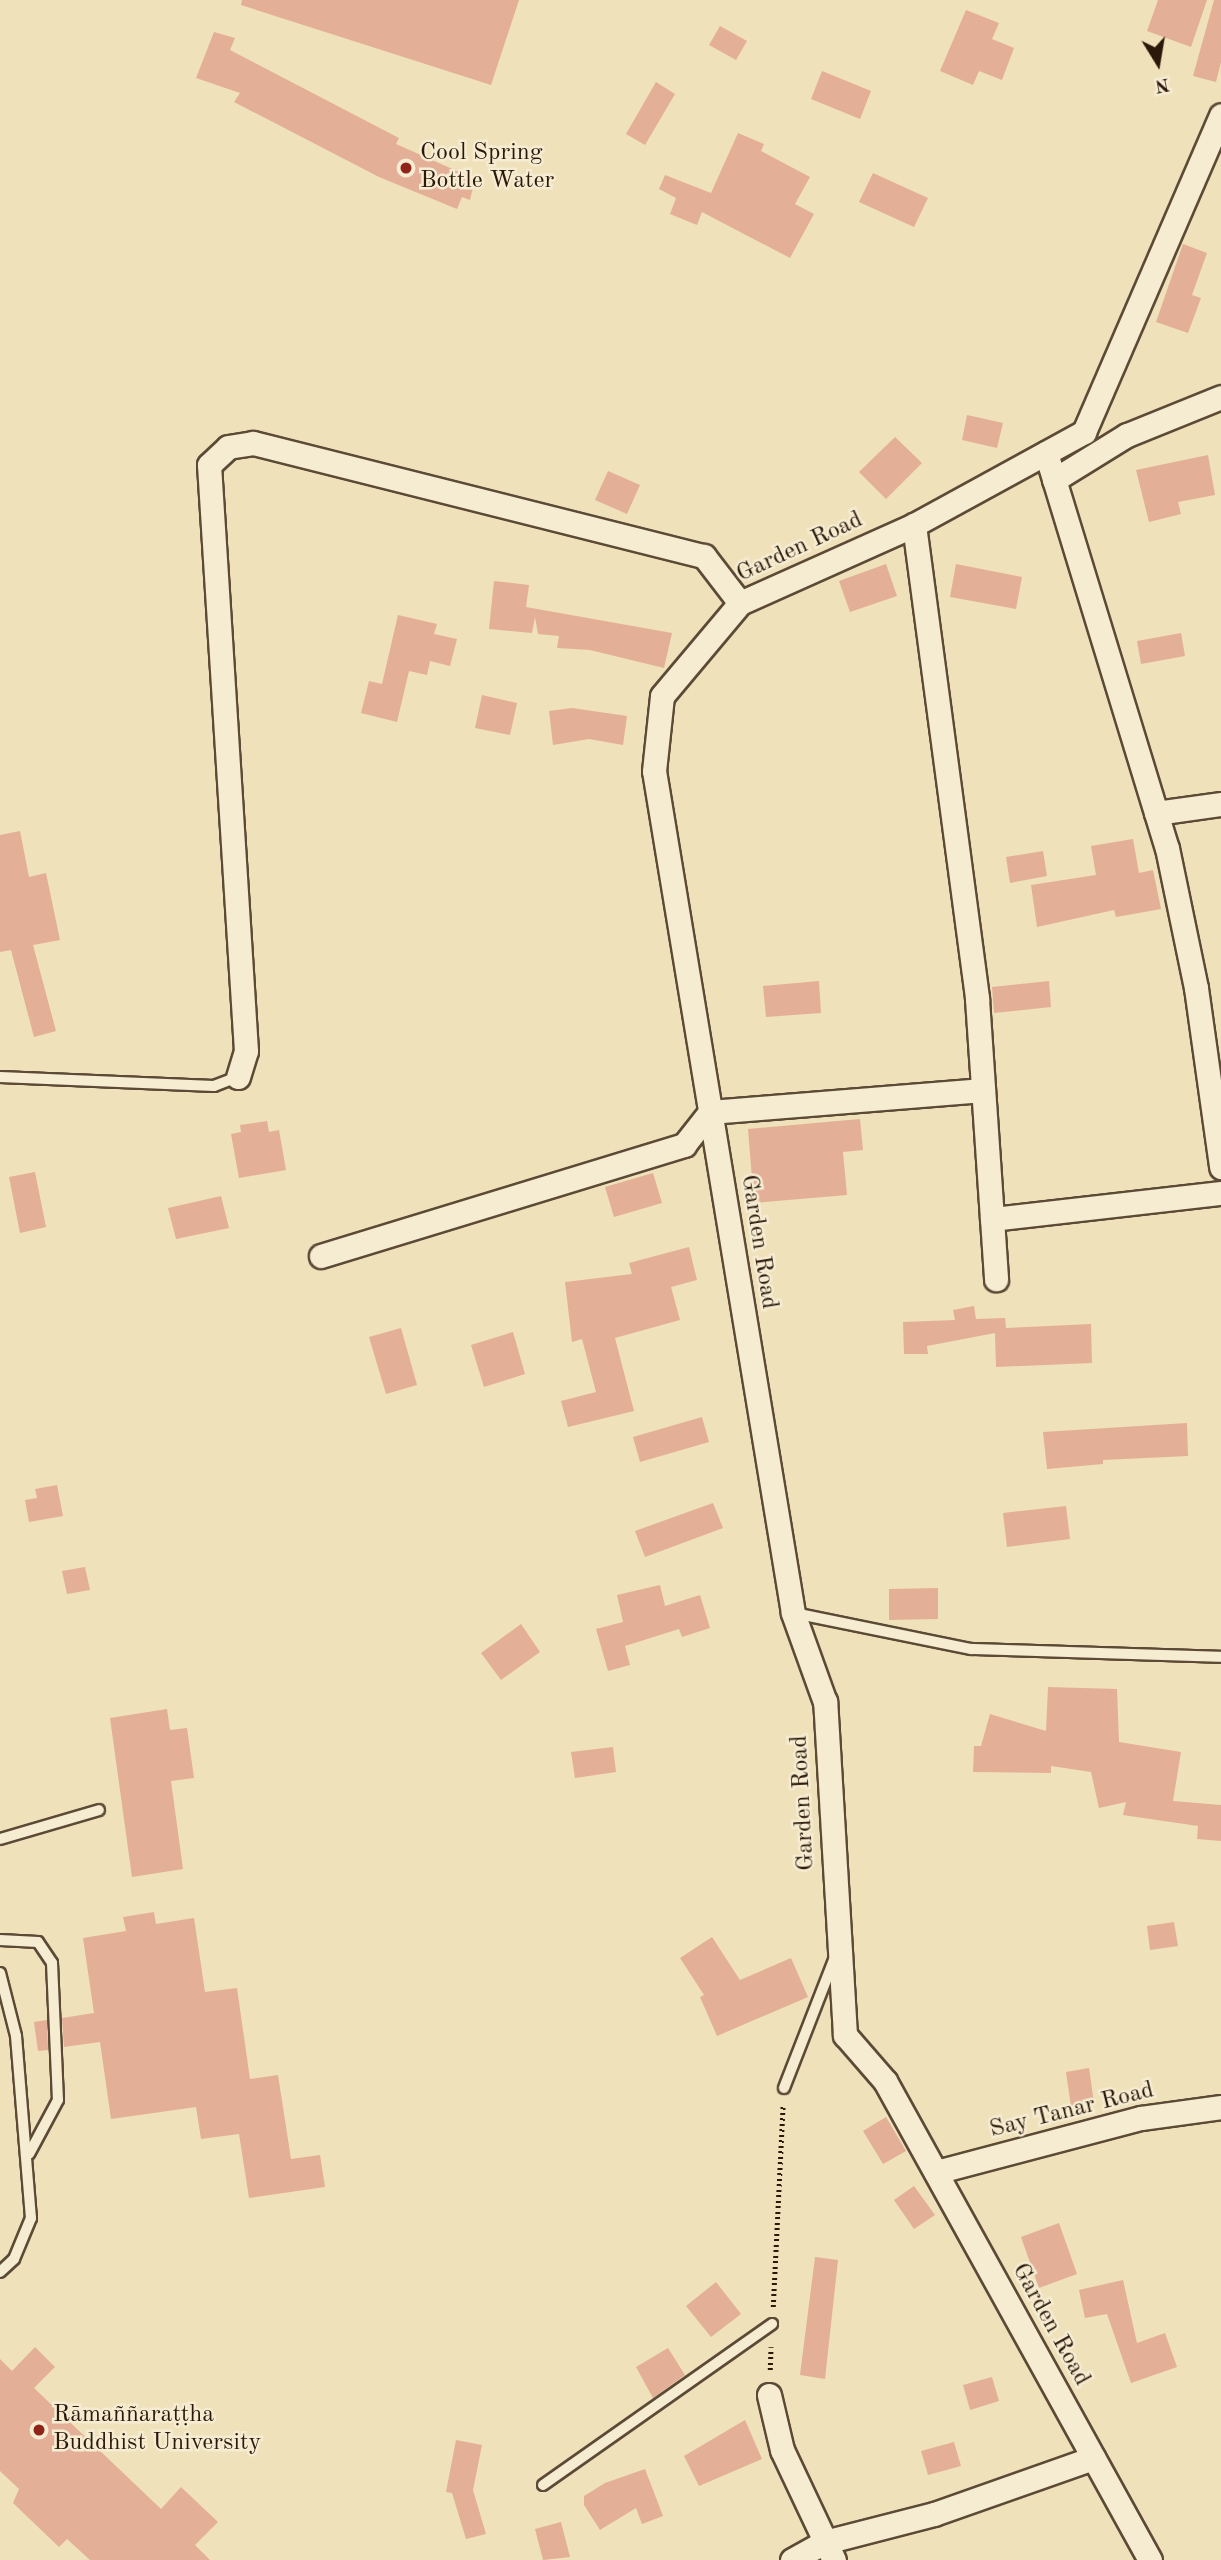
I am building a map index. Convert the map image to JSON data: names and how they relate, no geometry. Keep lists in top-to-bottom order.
{
  "streets": {
    "street": ["Garden Road", "Say Tanar Road"]
  },
  "crossings": [
    ["Garden Road", "Say Tanar Road"]
  ],
  "places": ["Cool Spring Bottle Water", "Rāmaññaraṭṭha Buddhist University"],
  "north": "bottom"
}
